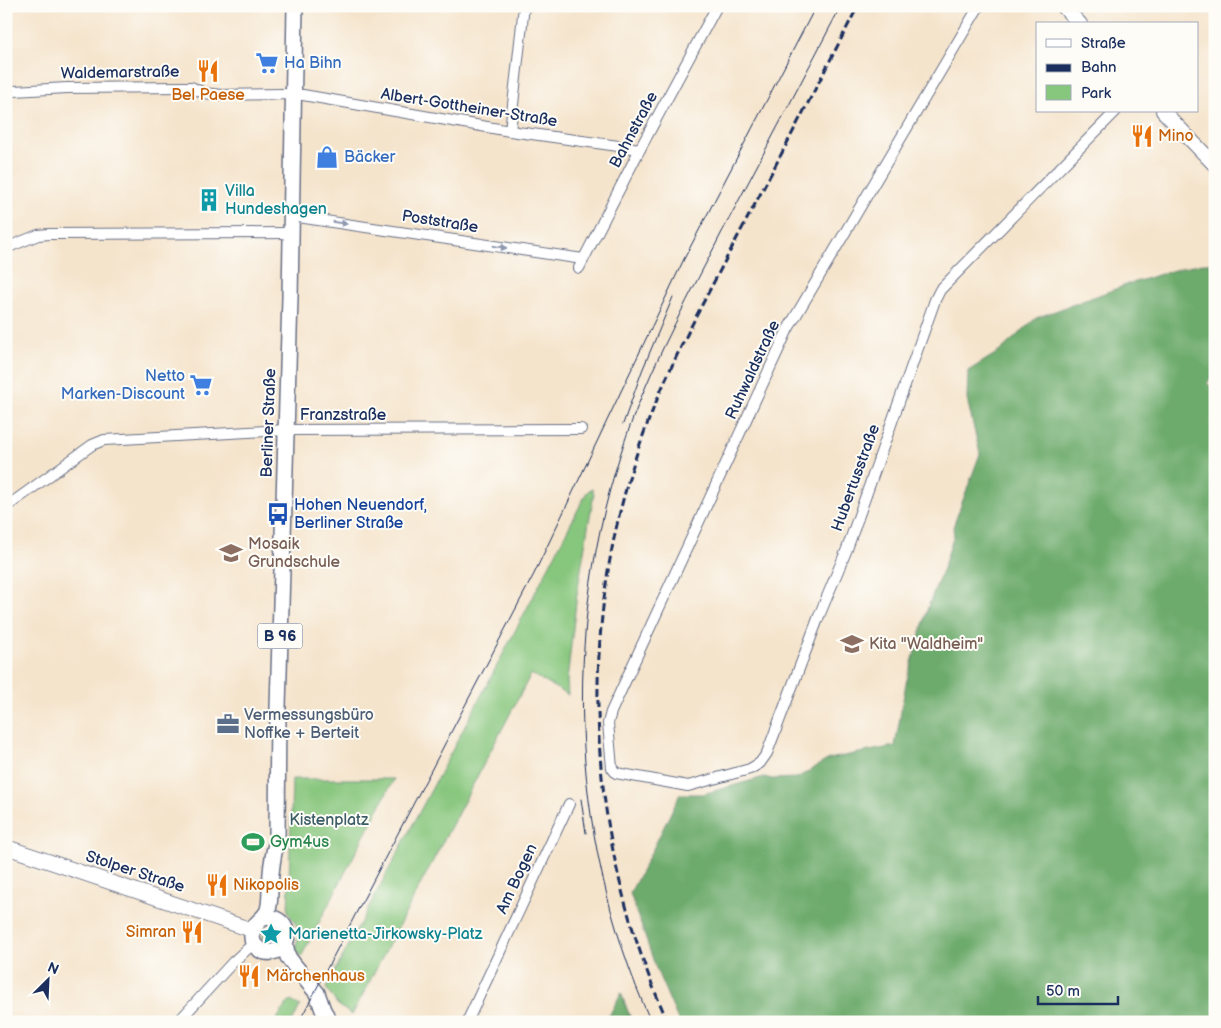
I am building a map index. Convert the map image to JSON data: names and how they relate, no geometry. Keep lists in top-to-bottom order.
{
  "streets": {
    "main road": ["Berliner Straße", "B 96", "Stolper Straße"],
    "street": [
      "Waldemarstraße",
      "Albert-Gottheiner-Straße",
      "Bahnstraße",
      "Poststraße",
      "Ruhwaldstraße",
      "Franzstraße",
      "Hubertusstraße",
      "Am Bogen"
    ]
  },
  "crossings": [
    ["Waldemarstraße", "Albert-Gottheiner-Straße"],
    ["Waldemarstraße", "Berliner Straße"],
    ["Albert-Gottheiner-Straße", "Bahnstraße"],
    ["Albert-Gottheiner-Straße", "Berliner Straße"],
    ["Bahnstraße", "Poststraße"],
    ["Poststraße", "Berliner Straße"],
    ["Ruhwaldstraße", "Hubertusstraße"],
    ["Franzstraße", "Berliner Straße"],
    ["Berliner Straße", "B 96"],
    ["Berliner Straße", "Stolper Straße"],
    ["B 96", "Stolper Straße"]
  ],
  "one_way": ["Poststraße"],
  "parks": ["Kistenplatz"],
  "places": {
    "supermarket": ["Ha Bihn", "Netto Marken-Discount"],
    "restaurant": [
      "Bel Paese",
      "Mino",
      "Nikopolis",
      "Simran",
      "Märchenhaus"
    ],
    "shop": ["Bäcker"],
    "building": ["Villa Hundeshagen"],
    "bus stop": ["Hohen Neuendorf, Berliner Straße"],
    "school or university": ["Mosaik Grundschule", "Kita \"Waldheim\""],
    "office": ["Vermessungsbüro Noffke + Berteit"],
    "sports": ["Gym4us"],
    "place": ["Marienetta-Jirkowsky-Platz"]
  },
  "legend": ["Straße", "Bahn", "Park"],
  "scale_bar": "50 m",
  "north": "top right"
}
